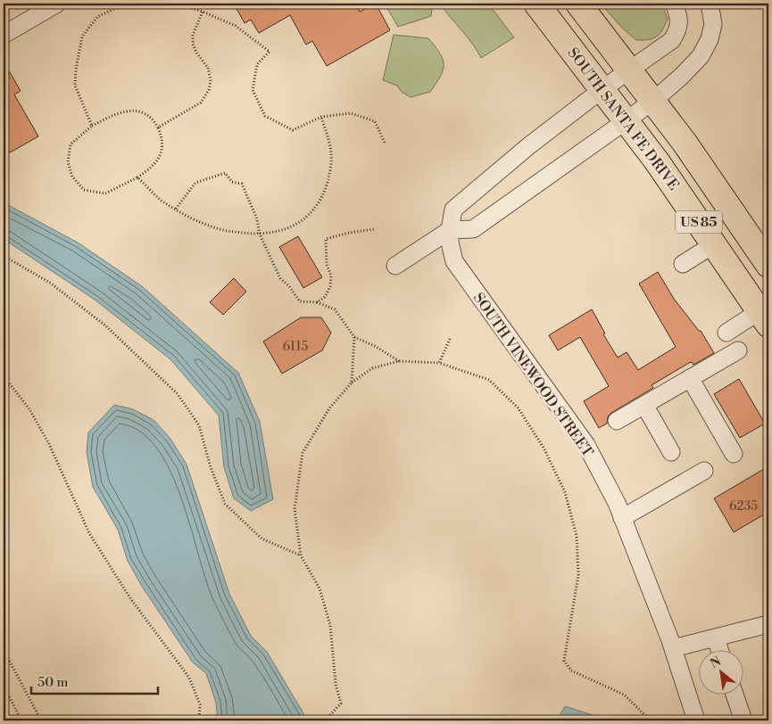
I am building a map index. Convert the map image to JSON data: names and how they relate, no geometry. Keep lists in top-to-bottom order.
{
  "streets": {
    "highway": ["SOUTH SANTA FE DRIVE", "US 85"],
    "street": ["SOUTH VINEWOOD STREET"]
  },
  "crossings": [
    ["SOUTH SANTA FE DRIVE", "SOUTH VINEWOOD STREET"],
    ["US 85", "SOUTH VINEWOOD STREET"]
  ],
  "house_numbers": ["6115", "6235"],
  "scale_bar": "50 m",
  "north": "top left"
}
